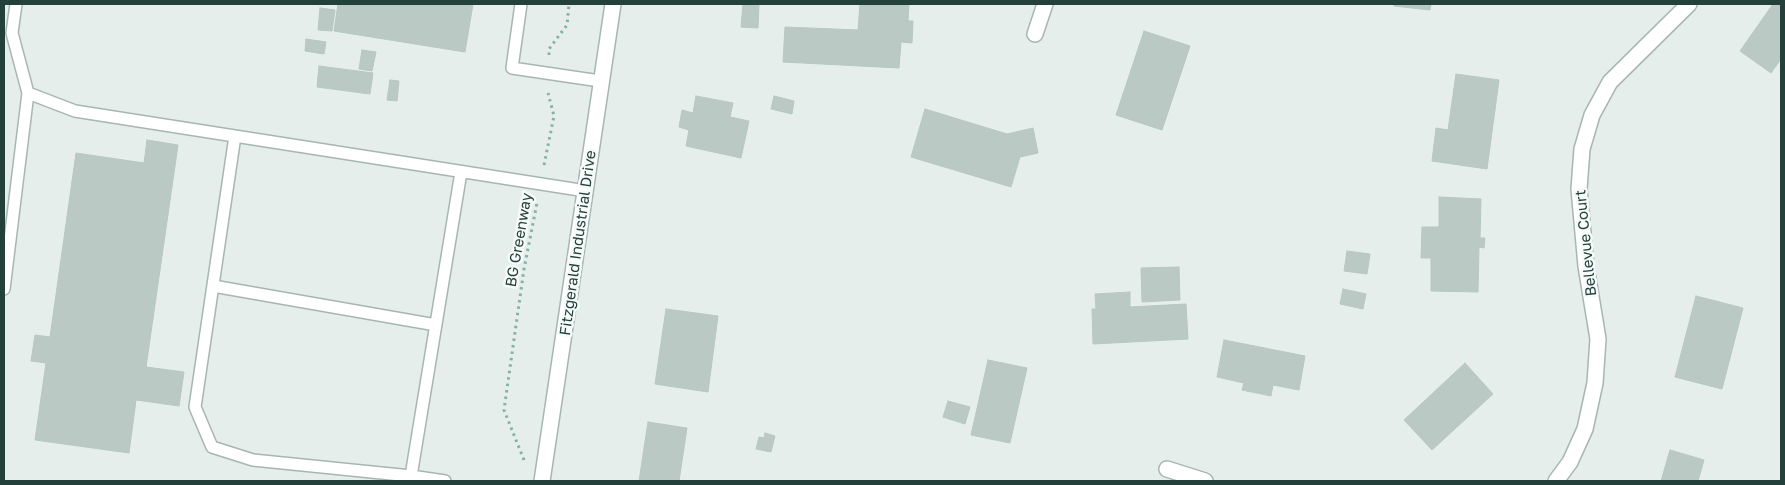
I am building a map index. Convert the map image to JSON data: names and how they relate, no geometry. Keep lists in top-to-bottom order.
{
  "streets": {
    "street": ["Fitzgerald Industrial Drive", "Bellevue Court"],
    "path": ["BG Greenway"]
  }
}
